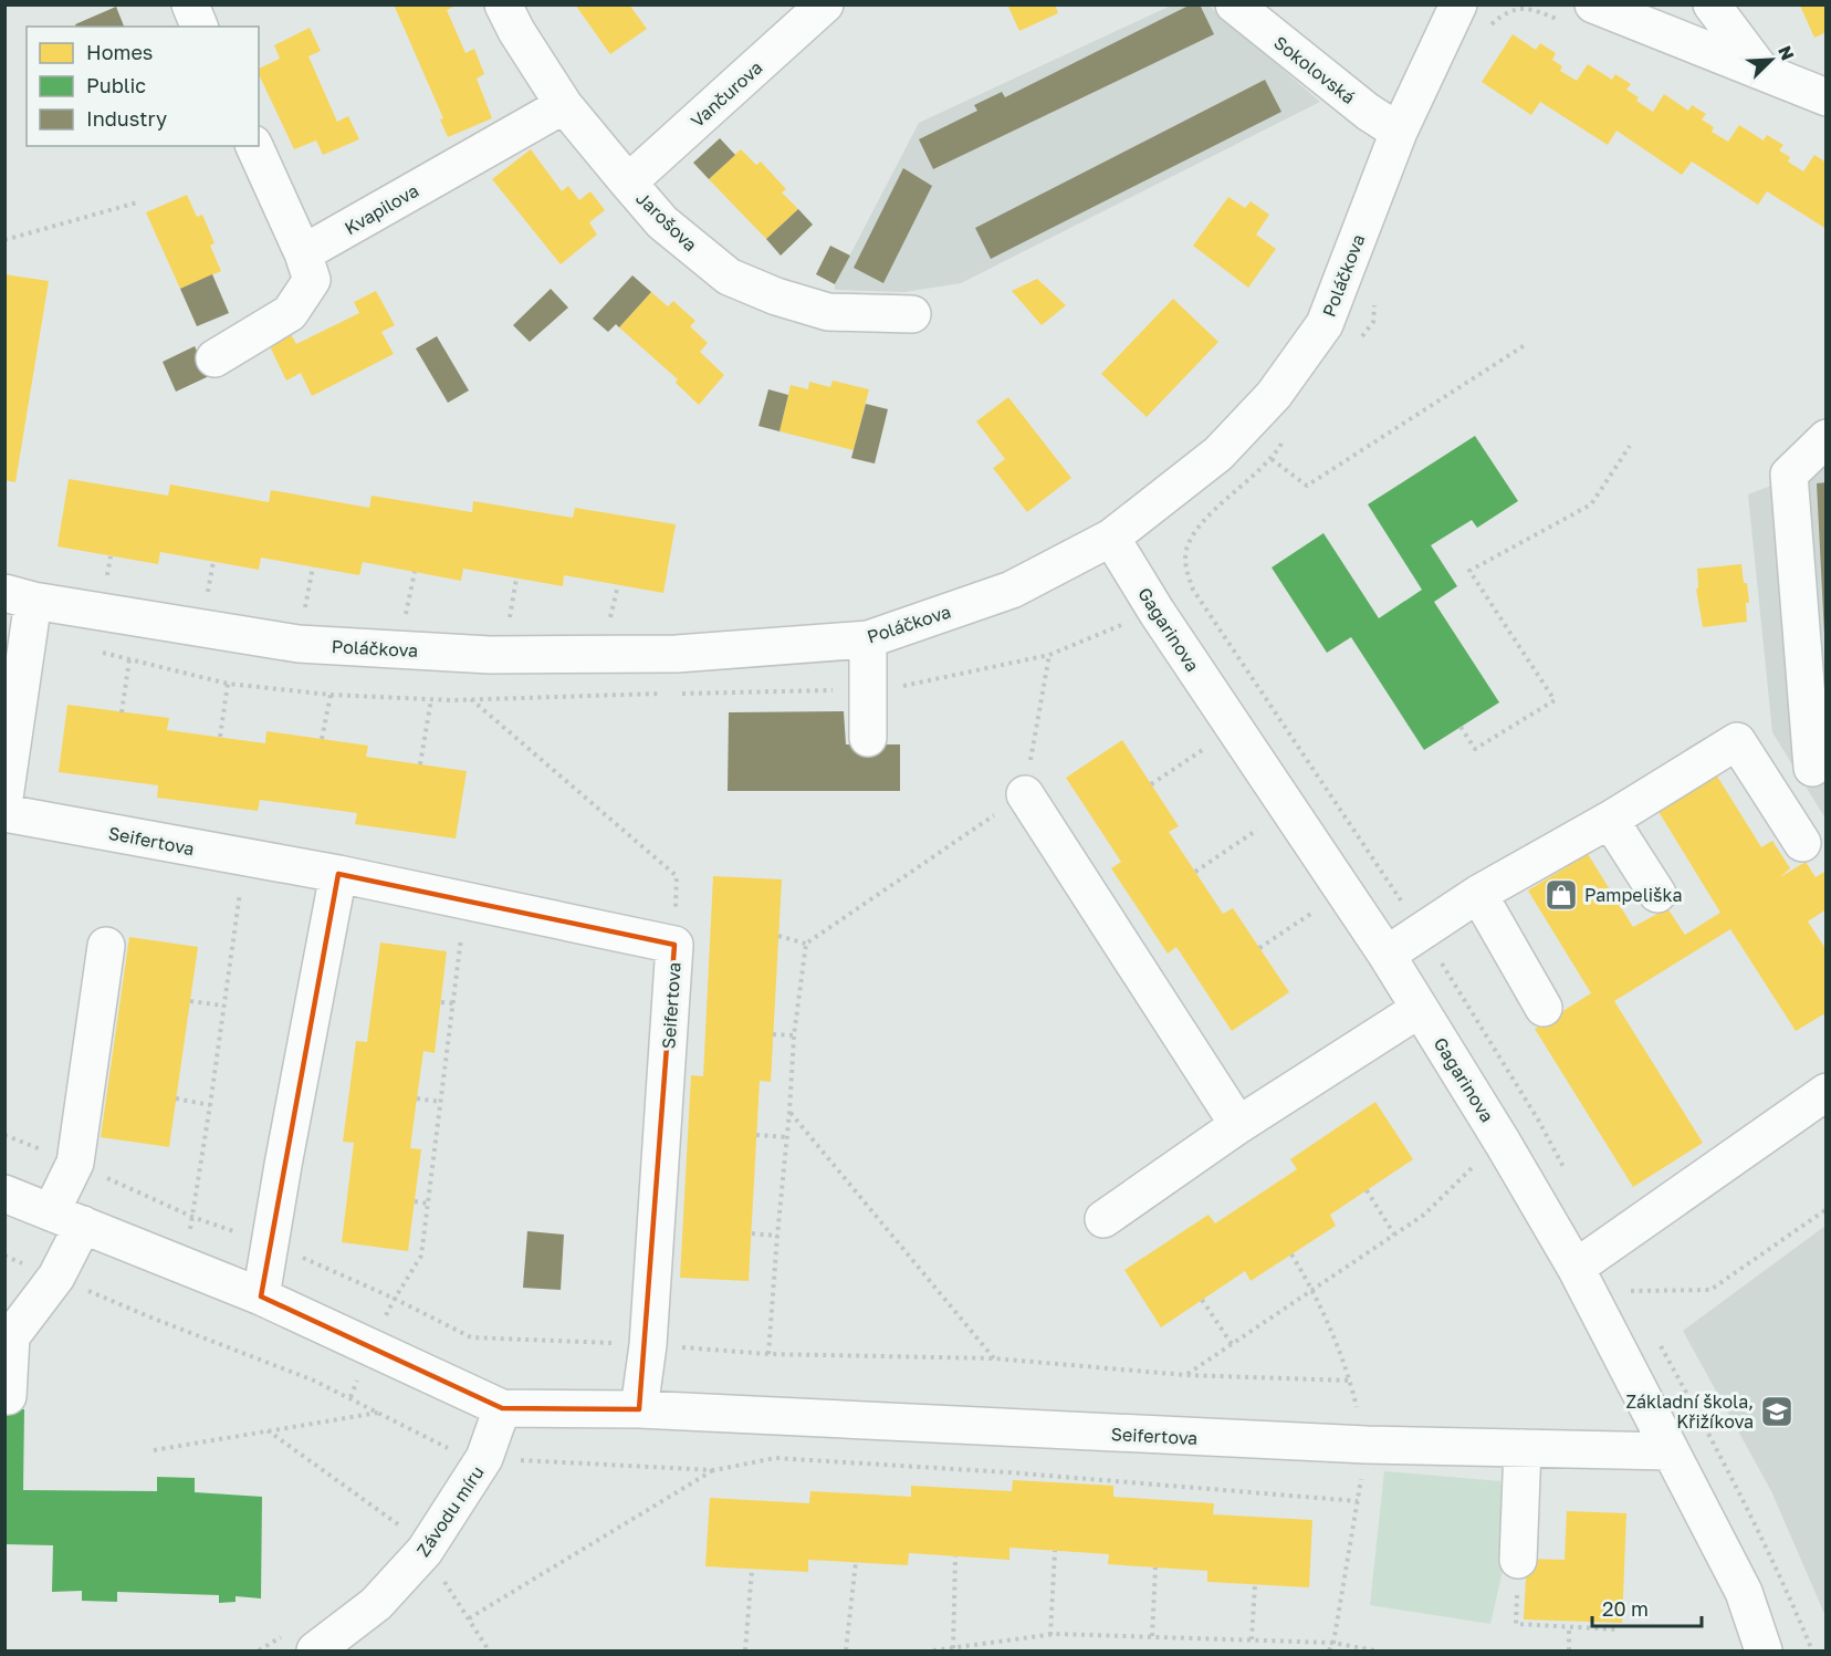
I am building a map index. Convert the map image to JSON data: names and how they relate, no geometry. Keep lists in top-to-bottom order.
{
  "streets": {
    "street": [
      "Sokolovská",
      "Vančurova",
      "Kvapilova",
      "Jarošova",
      "Poláčkova",
      "Gagarinova",
      "Seifertova",
      "Závodu míru"
    ]
  },
  "crossings": [
    ["Sokolovská", "Poláčkova"],
    ["Vančurova", "Jarošova"],
    ["Kvapilova", "Jarošova"],
    ["Poláčkova", "Gagarinova"],
    ["Gagarinova", "Seifertova"],
    ["Seifertova", "Závodu míru"]
  ],
  "places": {
    "shop": ["Pampeliška"],
    "school or university": ["Základní škola, Křižíkova"]
  },
  "legend": ["Homes", "Public", "Industry"],
  "scale_bar": "20 m",
  "north": "top right"
}
